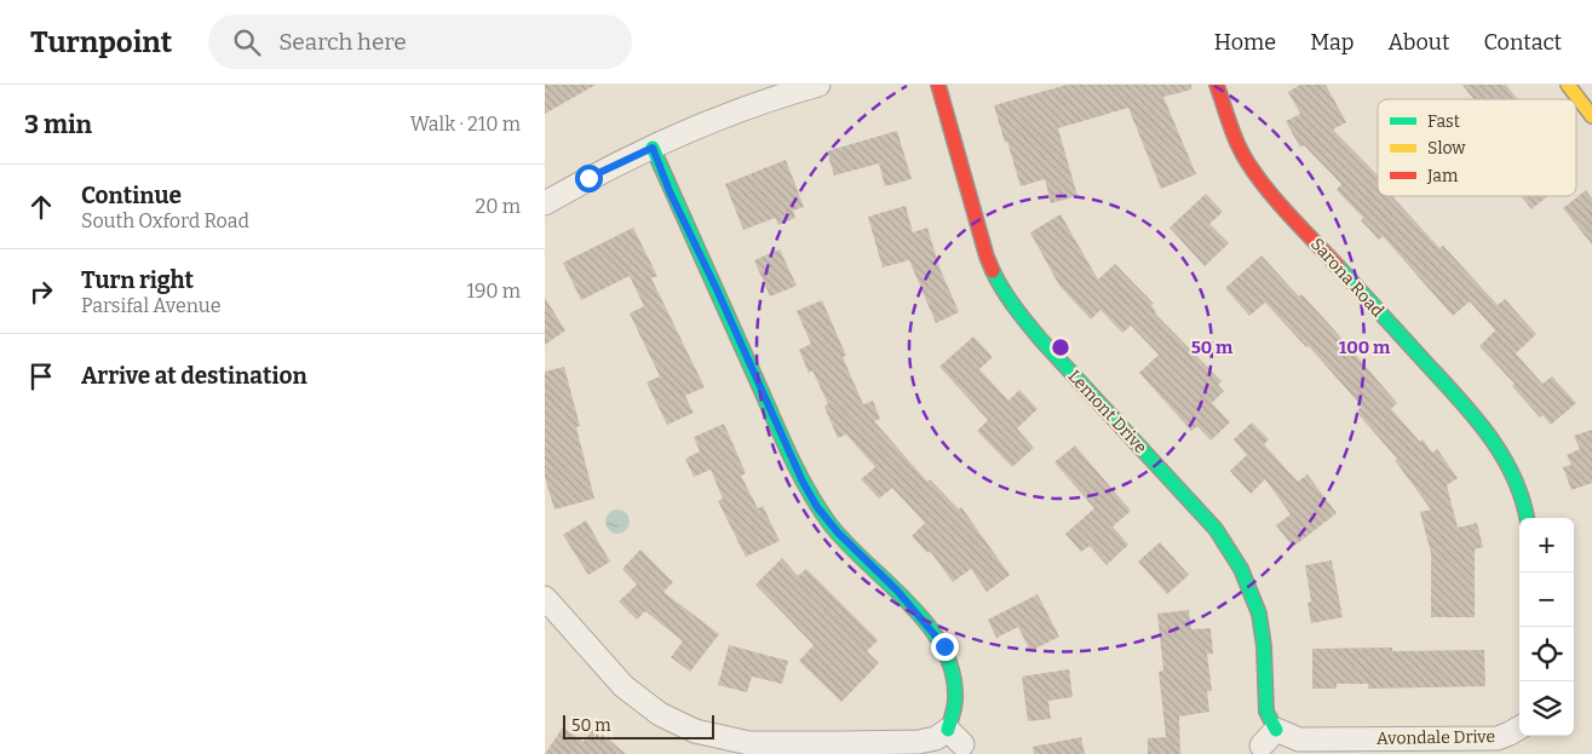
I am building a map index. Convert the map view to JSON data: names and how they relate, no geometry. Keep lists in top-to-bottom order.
{
  "streets": {
    "street": ["Sarona Road", "Lemont Drive", "Avondale Drive"]
  },
  "crossings": [
    ["Lemont Drive", "Avondale Drive"]
  ],
  "legend": ["Fast", "Slow", "Jam"],
  "scale_bar": "50 m",
  "page": {
    "header": "Turnpoint",
    "search": "Search here",
    "nav": [
      "Home",
      "Map",
      "About",
      "Contact"
    ],
    "heading": ["3 min", "Walk · 210 m"],
    "list": [
      ["Continue", "South Oxford Road", "20 m"],
      ["Turn right", "Parsifal Avenue", "190 m"],
      "Arrive at destination"
    ],
    "map_buttons": ["+", "−"],
    "scale": "50 m"
  },
  "rings": ["50 m", "100 m"]
}
